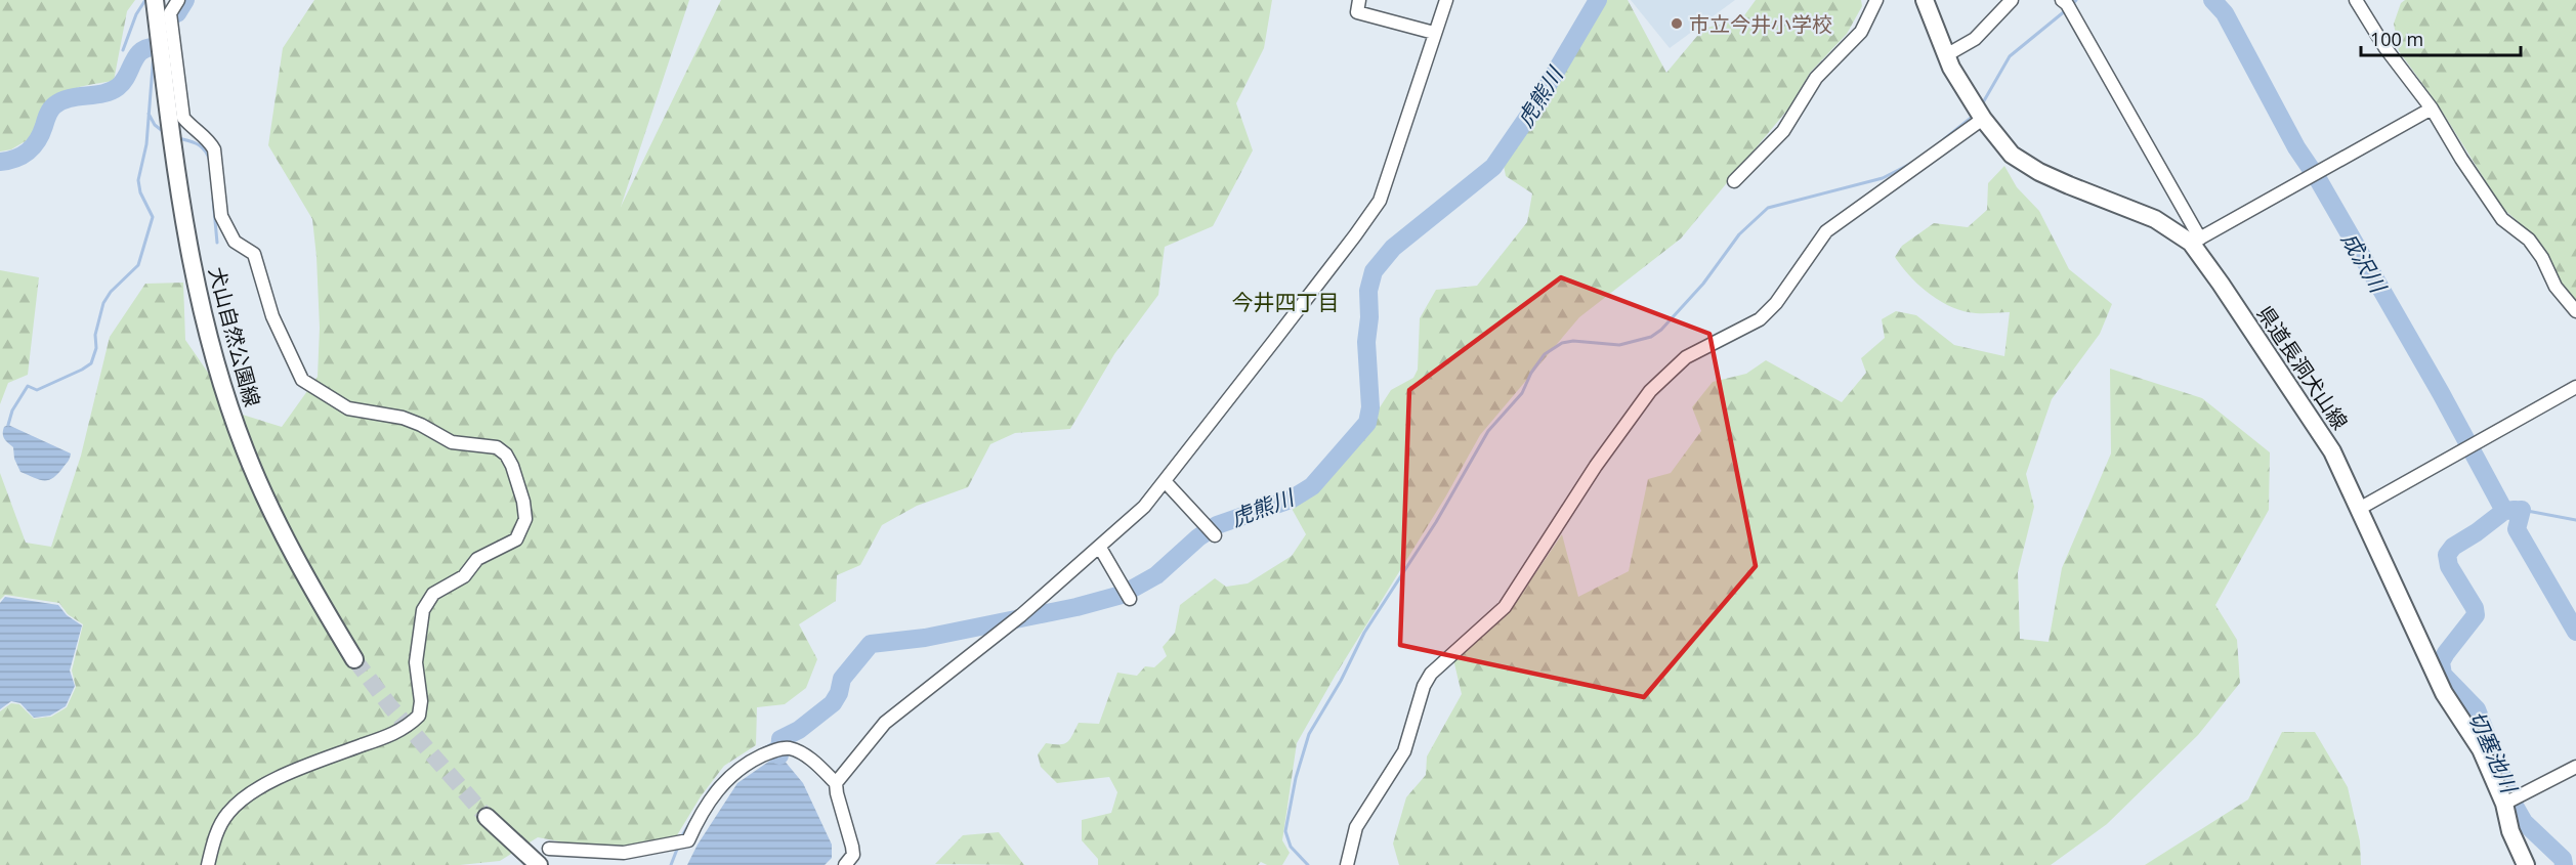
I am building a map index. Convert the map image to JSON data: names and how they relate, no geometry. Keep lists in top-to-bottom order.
{
  "streets": {
    "main road": ["犬山自然公園線", "県道長洞犬山線"]
  },
  "districts": ["今井四丁目"],
  "water": ["虎熊川", "成沢川", "切塞池川"],
  "places": ["市立今井小学校"],
  "scale_bar": "100 m"
}
